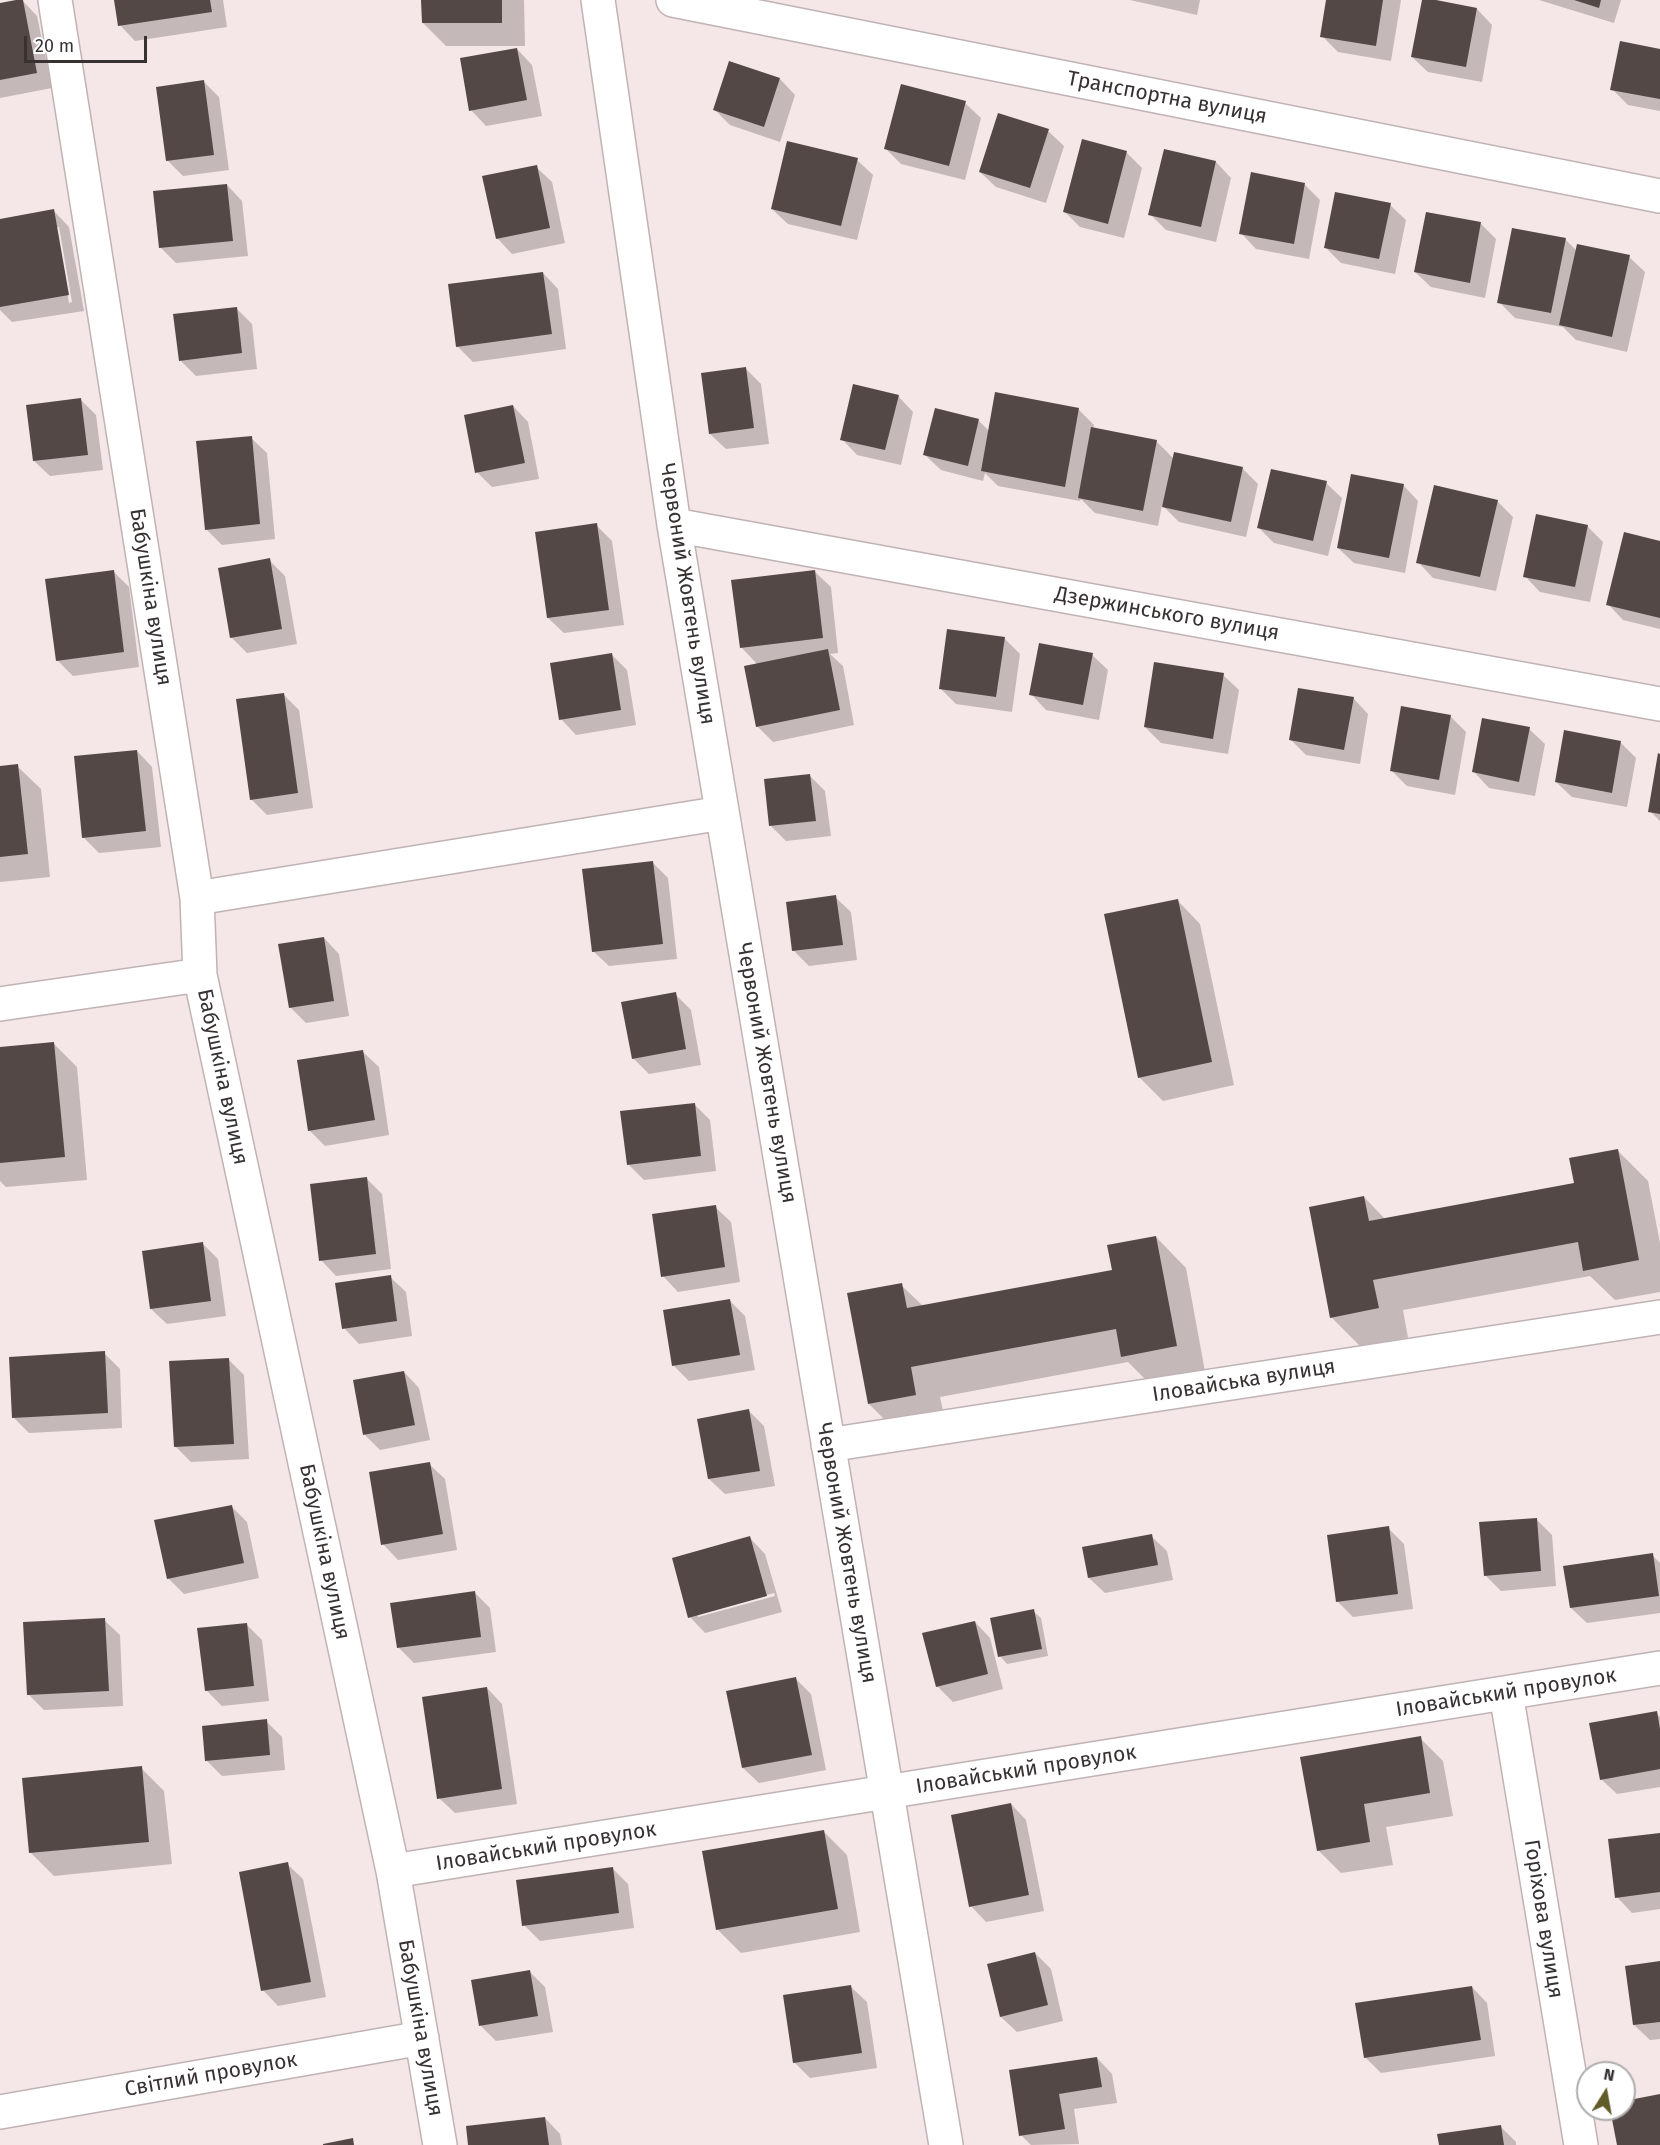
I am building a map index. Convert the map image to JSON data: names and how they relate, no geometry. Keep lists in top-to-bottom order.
{
  "streets": {
    "street": [
      "Транспортна вулиця",
      "Червоний Жовтень вулиця",
      "Бабушкіна вулиця",
      "Дзержинського вулиця",
      "Іловайська вулиця",
      "Іловайський провулок",
      "Горіхова вулиця",
      "Світлий провулок"
    ]
  },
  "crossings": [
    ["Червоний Жовтень вулиця", "Дзержинського вулиця"],
    ["Червоний Жовтень вулиця", "Іловайська вулиця"],
    ["Червоний Жовтень вулиця", "Іловайський провулок"],
    ["Бабушкіна вулиця", "Іловайський провулок"],
    ["Бабушкіна вулиця", "Світлий провулок"],
    ["Іловайський провулок", "Горіхова вулиця"]
  ],
  "scale_bar": "20 m",
  "north": "top"
}
